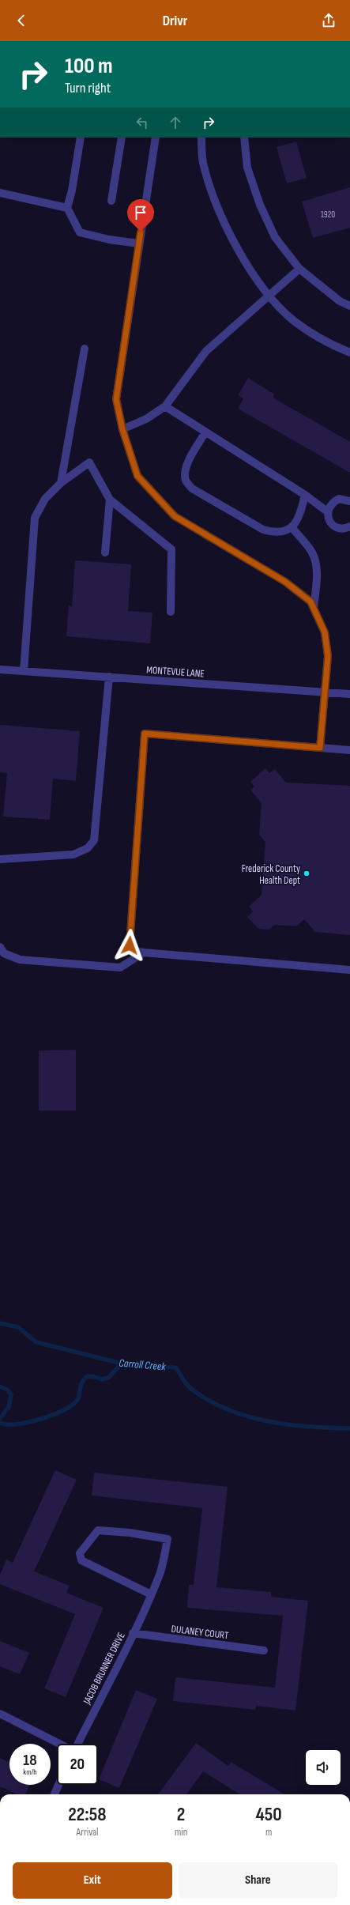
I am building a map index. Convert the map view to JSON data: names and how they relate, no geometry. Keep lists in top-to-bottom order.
{
  "streets": {
    "street": ["MONTEVUE LANE", "DULANEY COURT", "JACOB BRUNNER DRIVE"]
  },
  "crossings": [
    ["DULANEY COURT", "JACOB BRUNNER DRIVE"]
  ],
  "water": ["Carroll Creek"],
  "places": ["Frederick County Health Dept"],
  "house_numbers": ["1920"],
  "page": {
    "header": "Drivr",
    "turn": ["100 m", "Turn right"],
    "speed": "18 km/h",
    "limit": "20",
    "eta": [
      "22:58",
      "Arrival",
      "2",
      "min",
      "450",
      "m"
    ],
    "buttons": ["Exit", "Share"]
  }
}
